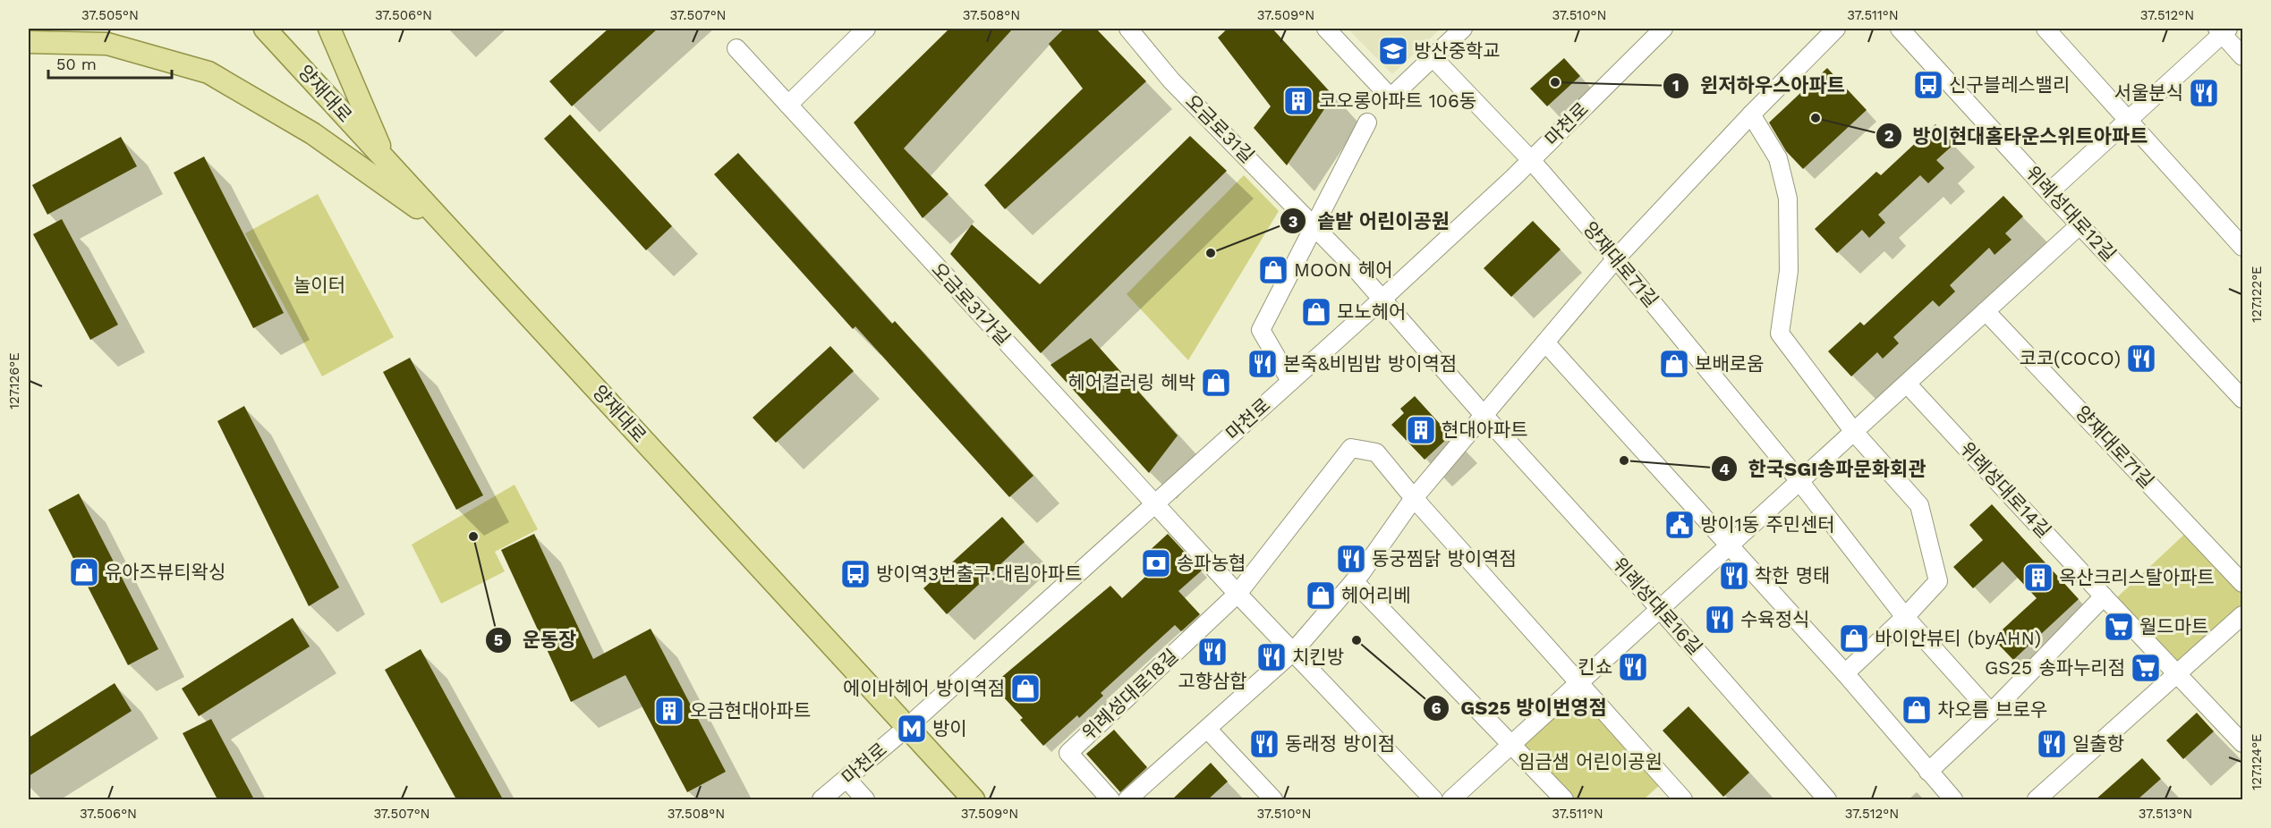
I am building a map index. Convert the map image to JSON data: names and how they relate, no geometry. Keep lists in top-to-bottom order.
{
  "streets": {
    "main road": ["양재대로"],
    "street": [
      "마천로",
      "오금로31길",
      "위례성대로12길",
      "양재대로71길",
      "오금로31가길",
      "위례성대로14길",
      "위례성대로16길",
      "위례성대로18길"
    ]
  },
  "crossings": [
    ["양재대로", "마천로"],
    ["마천로", "오금로31길"],
    ["마천로", "양재대로71길"],
    ["마천로", "오금로31가길"],
    ["마천로", "위례성대로16길"],
    ["오금로31길", "위례성대로16길"]
  ],
  "parks": ["놀이터", "임금샘 어린이공원"],
  "places": {
    "school or university": ["방산중학교"],
    "other": [
      "윈저하우스아파트",
      "방이현대홈타운스위트아파트",
      "솥밭 어린이공원",
      "한국SGI송파문화회관",
      "운동장",
      "GS25 방이번영점"
    ],
    "bus stop": ["신구블레스밸리", "방이역3번출구.대림아파트"],
    "restaurant": [
      "서울분식",
      "코코(COCO)",
      "본죽&비빔밥 방이역점",
      "동궁찜닭 방이역점",
      "착한 명태",
      "수육정식",
      "고향삼합",
      "치킨방",
      "킨쇼",
      "동래정 방이점",
      "일출항"
    ],
    "building": [
      "코오롱아파트 106동",
      "현대아파트",
      "옥산크리스탈아파트",
      "오금현대아파트"
    ],
    "shop": [
      "MOON 헤어",
      "모노헤어",
      "보배로움",
      "헤어컬러링 헤박",
      "유아즈뷰티왁싱",
      "헤어리베",
      "바이안뷰티 (byAHN)",
      "에이바헤어 방이역점",
      "차오름 브로우"
    ],
    "public building": ["방이1동 주민센터"],
    "bank": ["송파농협"],
    "supermarket": ["월드마트", "GS25 송파누리점"],
    "metro station": ["방이"]
  },
  "scale_bar": "50 m",
  "coordinates": [
    "37.505°N",
    "37.506°N",
    "37.507°N",
    "37.508°N",
    "37.509°N",
    "37.510°N",
    "37.511°N",
    "37.512°N",
    "127.122°E",
    "127.126°E",
    "127.124°E",
    "37.513°N"
  ]
}
